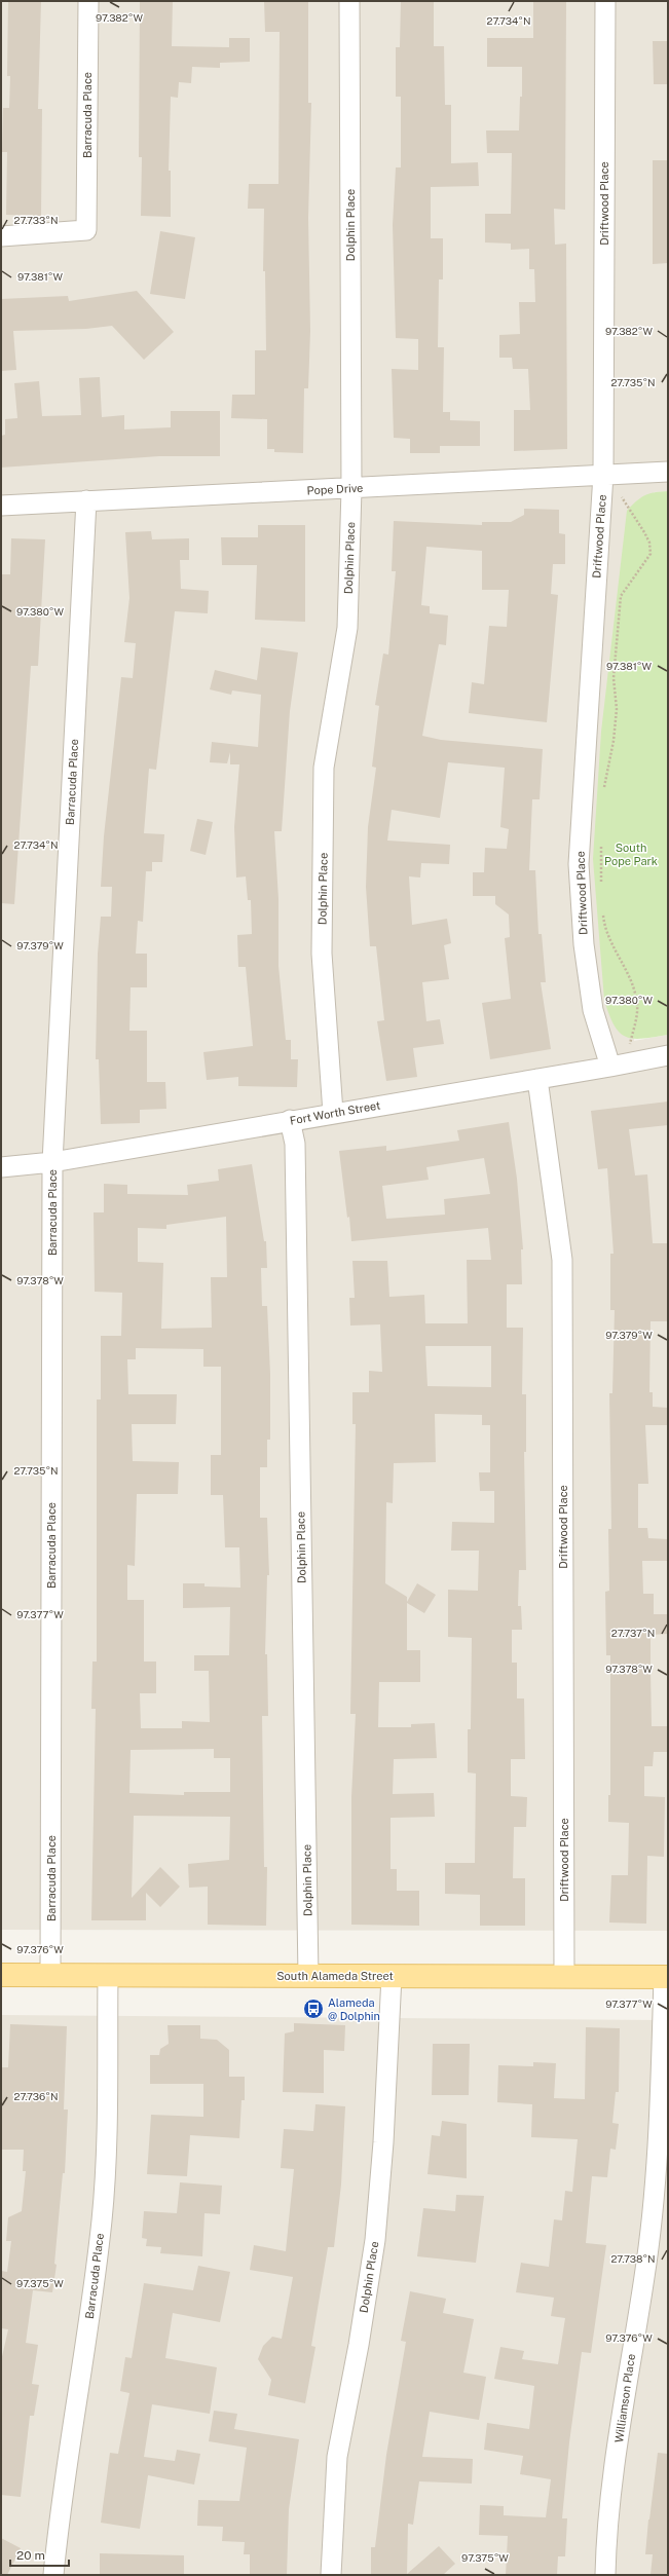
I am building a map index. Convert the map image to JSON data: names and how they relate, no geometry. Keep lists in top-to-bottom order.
{
  "streets": {
    "main road": ["South Alameda Street"],
    "street": [
      "Barracuda Place",
      "Driftwood Place",
      "Dolphin Place",
      "Pope Drive",
      "Fort Worth Street",
      "Williamson Place"
    ]
  },
  "crossings": [
    ["Barracuda Place", "Pope Drive"],
    ["Barracuda Place", "Fort Worth Street"],
    ["Barracuda Place", "South Alameda Street"],
    ["Driftwood Place", "Pope Drive"],
    ["Driftwood Place", "Fort Worth Street"],
    ["Driftwood Place", "South Alameda Street"],
    ["Dolphin Place", "Pope Drive"],
    ["Dolphin Place", "Fort Worth Street"],
    ["Dolphin Place", "South Alameda Street"],
    ["South Alameda Street", "Williamson Place"]
  ],
  "parks": ["South Pope Park"],
  "places": {
    "bus stop": ["Alameda @ Dolphin"]
  },
  "scale_bar": "20 m",
  "coordinates": [
    "97.382°W",
    "27.734°N",
    "27.733°N",
    "97.381°W",
    "27.735°N",
    "97.380°W",
    "97.379°W",
    "97.378°W",
    "97.377°W",
    "27.737°N",
    "97.376°W",
    "27.736°N",
    "27.738°N",
    "97.375°W"
  ]
}
